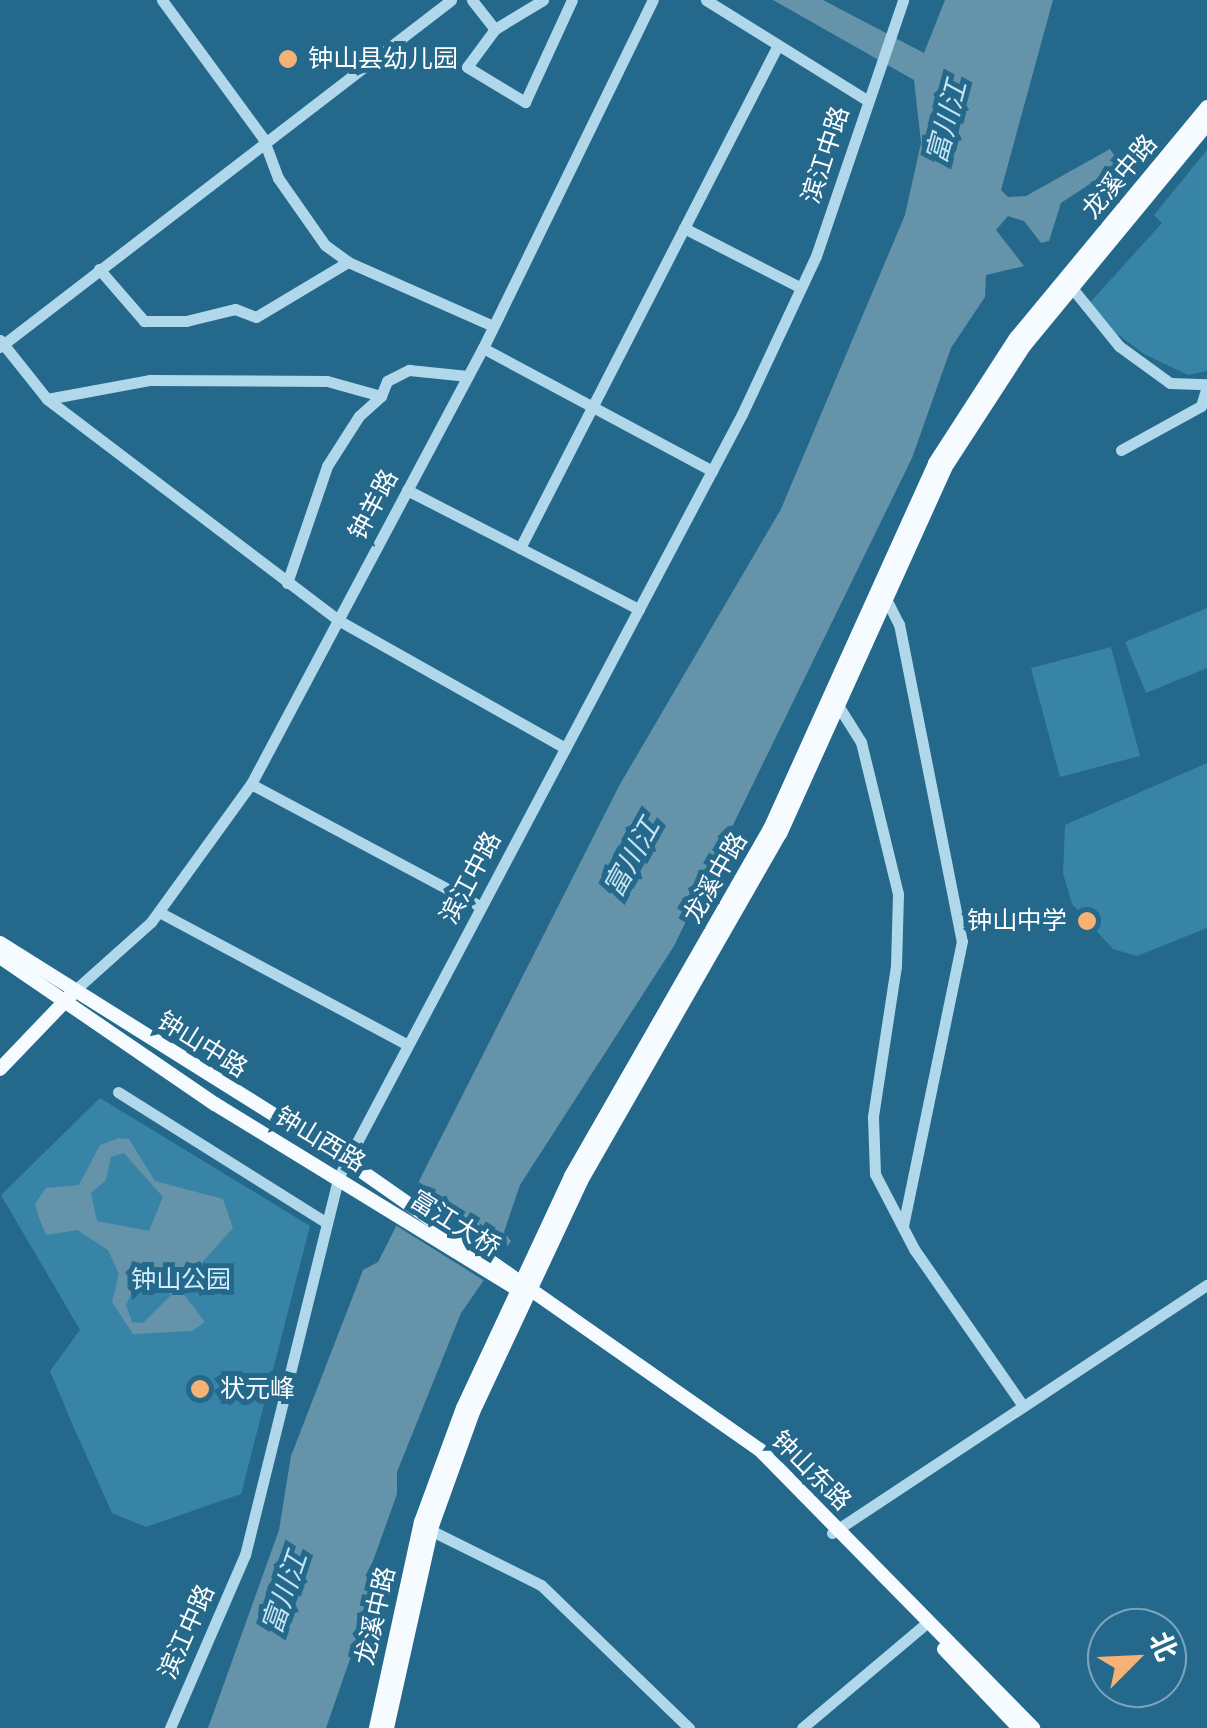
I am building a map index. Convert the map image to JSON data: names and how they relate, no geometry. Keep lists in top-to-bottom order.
{
  "streets": {
    "main road": [
      "龙溪中路",
      "钟山中路",
      "钟山西路",
      "富江大桥",
      "钟山东路"
    ],
    "street": ["滨江中路", "钟羊路"]
  },
  "crossings": [
    ["滨江中路", "钟山中路"],
    ["滨江中路", "钟山西路"],
    ["龙溪中路", "富江大桥"],
    ["龙溪中路", "钟山东路"],
    ["钟羊路", "钟山中路"],
    ["钟羊路", "钟山西路"],
    ["钟山中路", "钟山西路"],
    ["钟山中路", "富江大桥"],
    ["钟山西路", "富江大桥"],
    ["富江大桥", "钟山东路"]
  ],
  "water": ["富川江"],
  "parks": ["钟山公园"],
  "places": ["钟山县幼儿园", "钟山中学", "状元峰"],
  "north": "top right"
}
